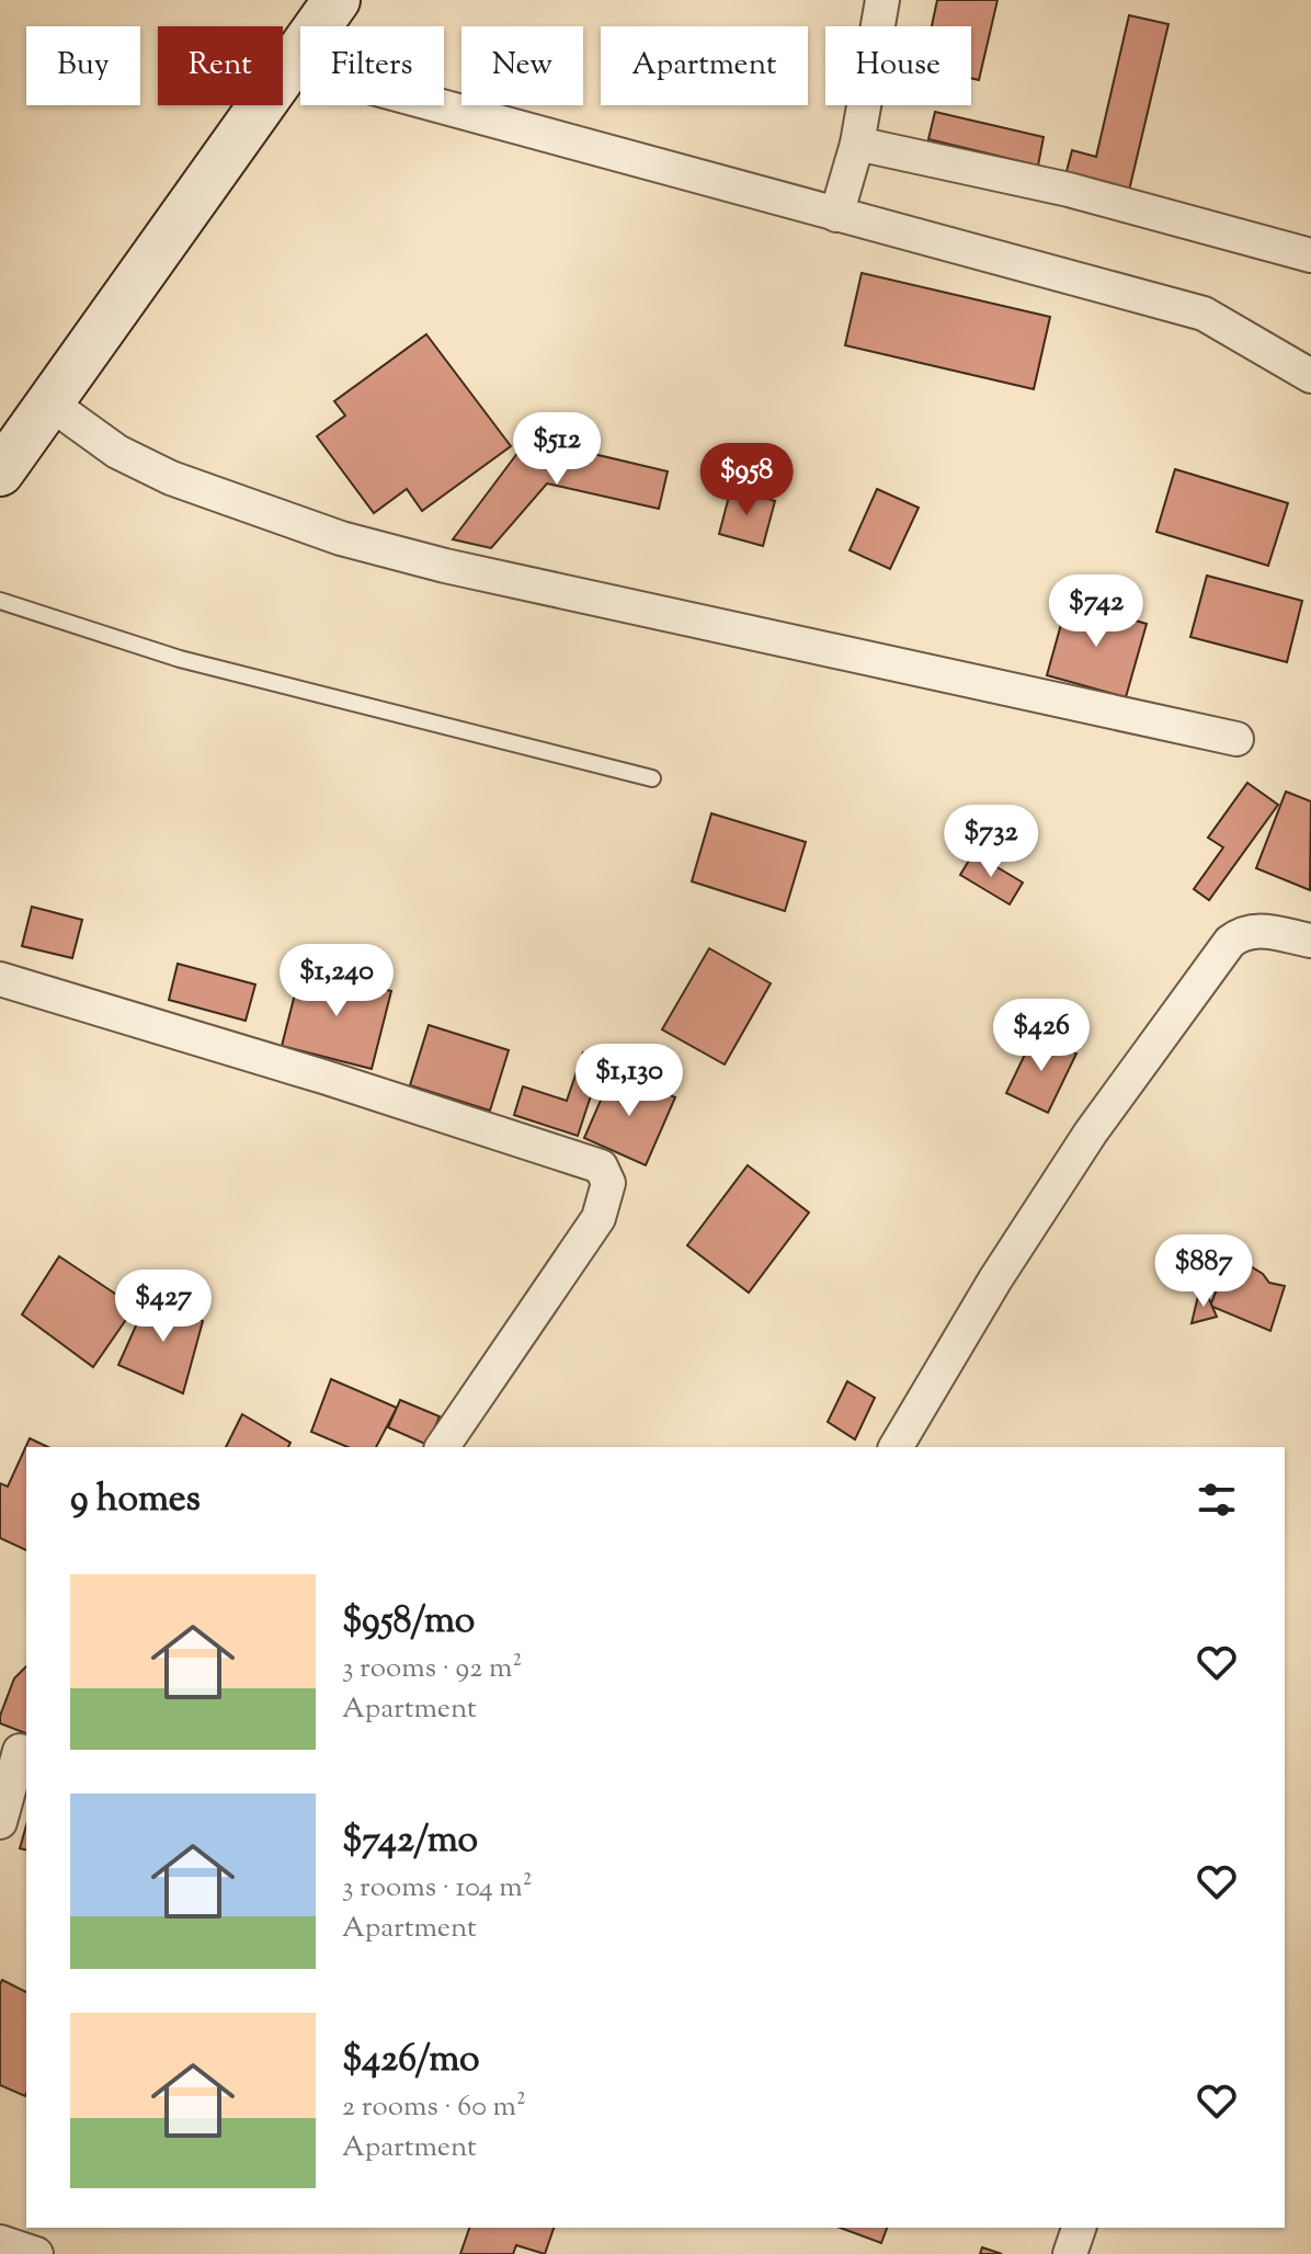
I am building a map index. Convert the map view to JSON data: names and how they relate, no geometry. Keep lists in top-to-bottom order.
{
  "page": {
    "chip": [
      "Buy",
      "Rent",
      "Filters",
      "New",
      "Apartment",
      "House"
    ],
    "price": [
      "$512",
      "$958",
      "$742",
      "$732",
      "$1,240",
      "$426",
      "$1,130",
      "$887",
      "$427"
    ],
    "heading": "9 homes",
    "list": [
      {
        "name": "$958/mo",
        "note": "3 rooms · 92 m² · Apartment"
      },
      {
        "name": "$742/mo",
        "note": "3 rooms · 104 m² · Apartment"
      },
      {
        "name": "$426/mo",
        "note": "2 rooms · 60 m² · Apartment"
      }
    ]
  }
}
